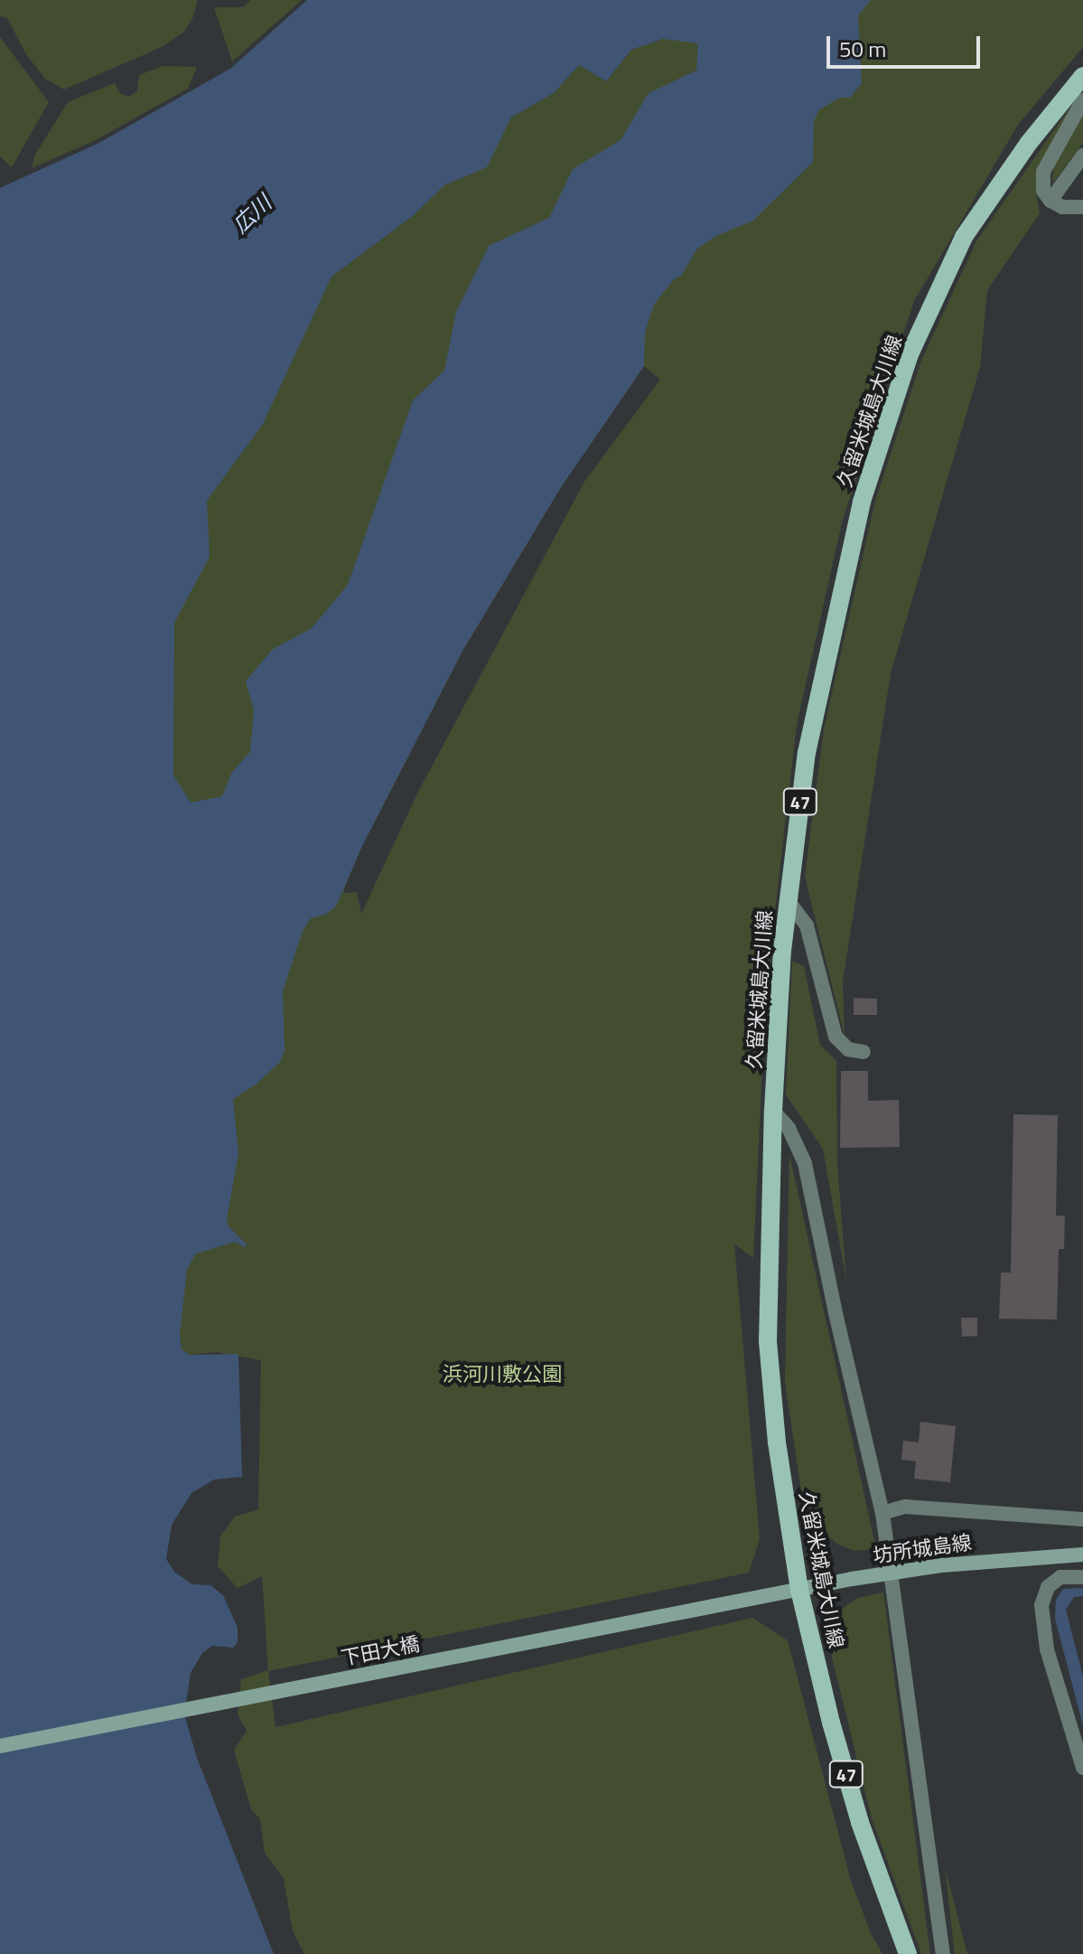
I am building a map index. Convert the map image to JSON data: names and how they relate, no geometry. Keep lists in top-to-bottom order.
{
  "streets": {
    "main road": [
      "久留米城島大川線",
      "47",
      "坊所城島線",
      "下田大橋"
    ]
  },
  "crossings": [
    ["久留米城島大川線", "坊所城島線"],
    ["坊所城島線", "下田大橋"]
  ],
  "water": ["広川"],
  "parks": ["浜河川敷公園"],
  "scale_bar": "50 m"
}
